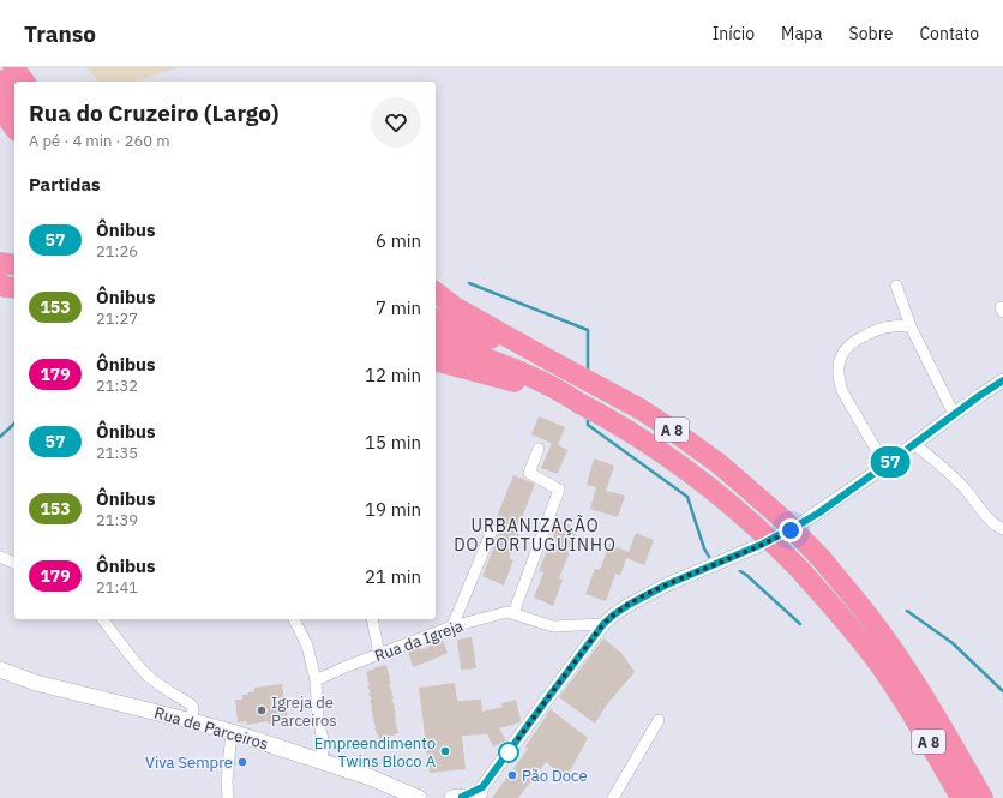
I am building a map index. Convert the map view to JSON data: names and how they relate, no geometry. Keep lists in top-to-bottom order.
{
  "streets": {
    "highway": ["A 8"],
    "main road": ["Rua de Parceiros"],
    "street": ["Rua da Igreja"]
  },
  "districts": ["URBANIZAÇÃO DO PORTUGUINHO"],
  "places": [
    "Igreja de Parceiros",
    "Empreendimento Twins Bloco A",
    "Viva Sempre",
    "Pão Doce"
  ],
  "lines": ["bus line 57"],
  "page": {
    "header": "Transo",
    "nav": [
      "Início",
      "Mapa",
      "Sobre",
      "Contato"
    ],
    "on_map": "57",
    "heading": [
      ["Rua do Cruzeiro (Largo)", "A pé · 4 min · 260 m"],
      "Partidas"
    ],
    "list": [
      {
        "mark": "57",
        "name": "Ônibus",
        "note": "21:26",
        "value": "6 min"
      },
      {
        "mark": "153",
        "name": "Ônibus",
        "note": "21:27",
        "value": "7 min"
      },
      {
        "mark": "179",
        "name": "Ônibus",
        "note": "21:32",
        "value": "12 min"
      },
      {
        "mark": "57",
        "name": "Ônibus",
        "note": "21:35",
        "value": "15 min"
      },
      {
        "mark": "153",
        "name": "Ônibus",
        "note": "21:39",
        "value": "19 min"
      },
      {
        "mark": "179",
        "name": "Ônibus",
        "note": "21:41",
        "value": "21 min"
      }
    ]
  }
}
